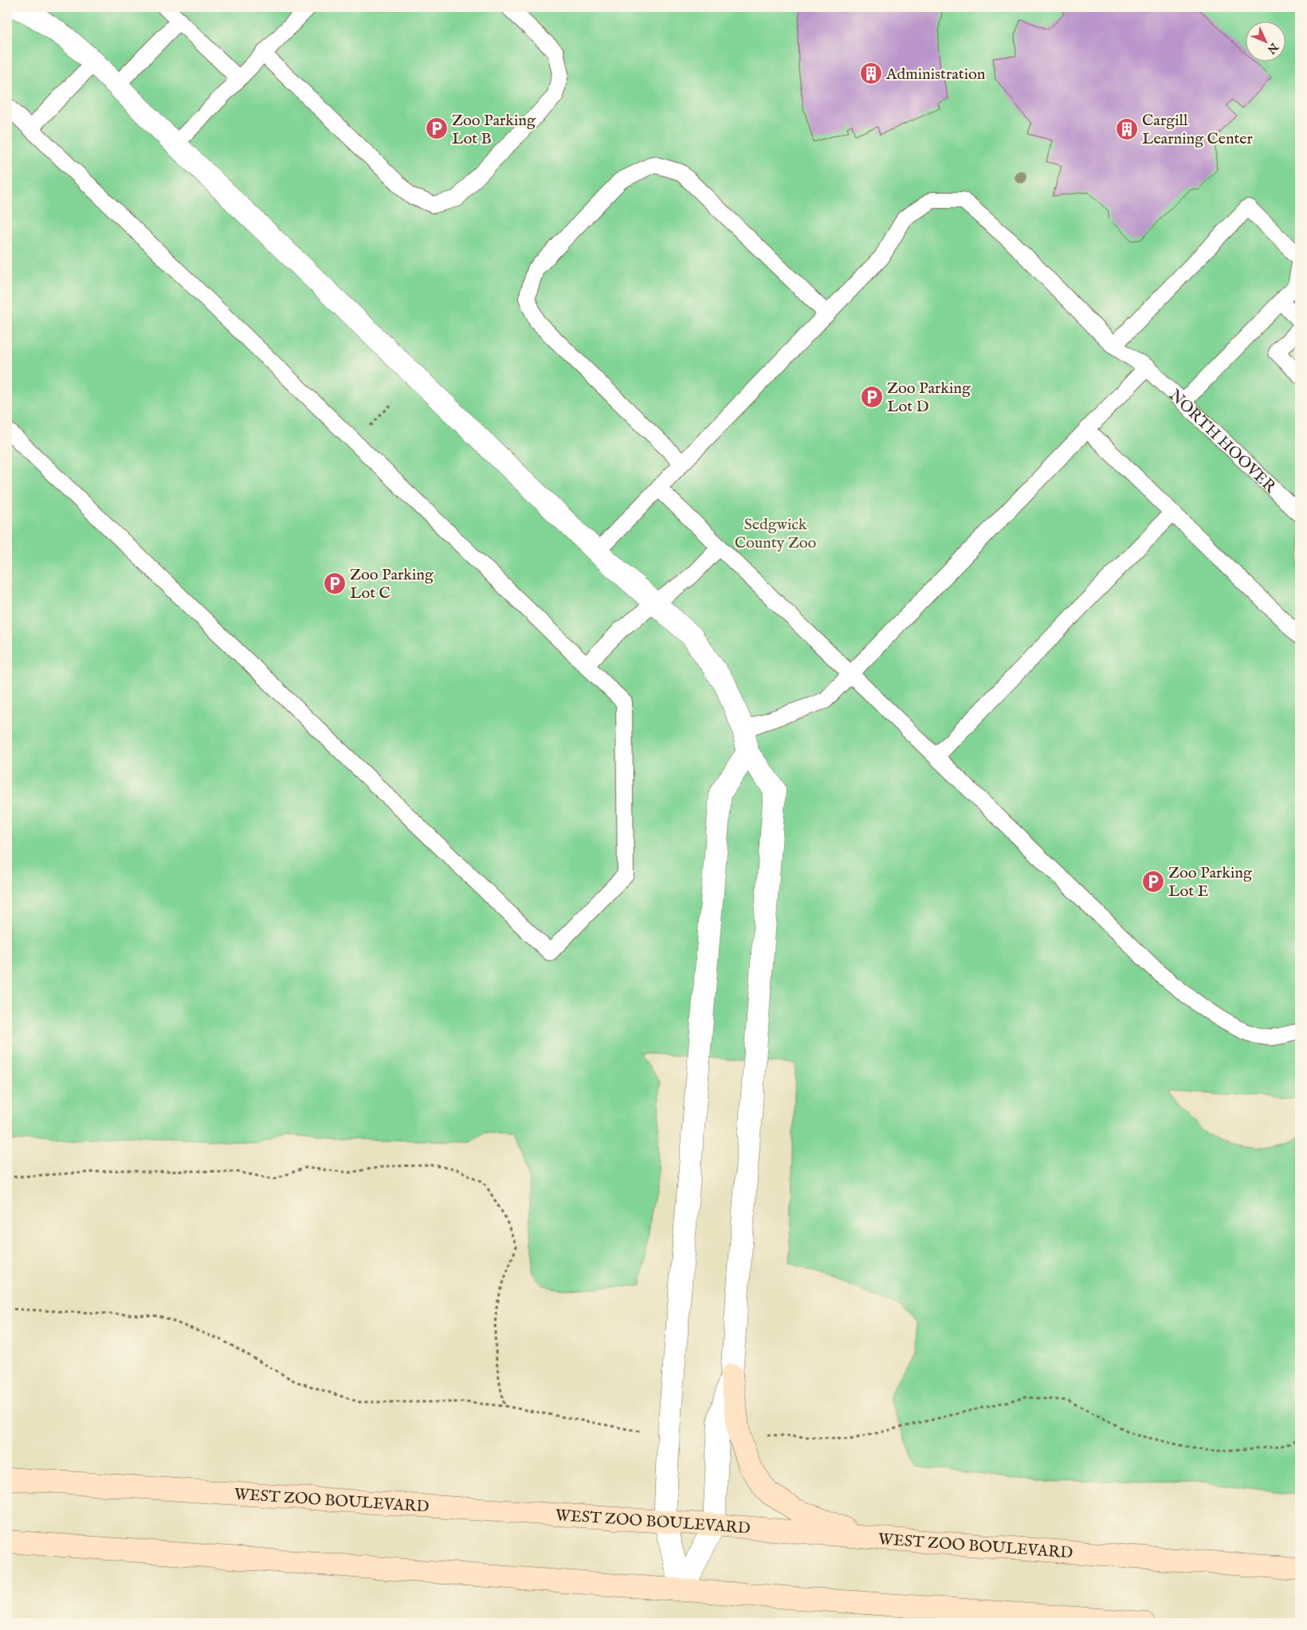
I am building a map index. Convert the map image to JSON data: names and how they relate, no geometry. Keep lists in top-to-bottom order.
{
  "streets": {
    "main road": ["WEST ZOO BOULEVARD"],
    "lane": ["NORTH HOOVER"]
  },
  "parks": ["Sedgwick County Zoo"],
  "places": {
    "building": ["Administration", "Cargill Learning Center"],
    "parking": [
      "Zoo Parking Lot B",
      "Zoo Parking Lot D",
      "Zoo Parking Lot C",
      "Zoo Parking Lot E"
    ]
  },
  "north": "bottom right"
}
